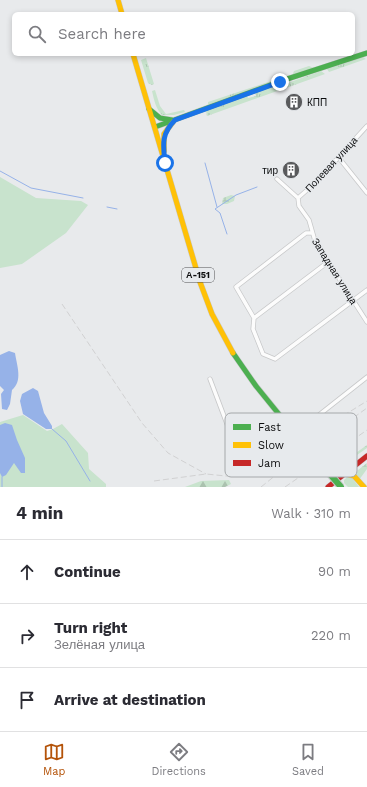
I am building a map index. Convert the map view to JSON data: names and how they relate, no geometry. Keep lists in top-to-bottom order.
{
  "streets": {
    "main road": ["А-151"],
    "street": ["Полевая улица", "Западная улица"]
  },
  "crossings": [
    ["Полевая улица", "Западная улица"]
  ],
  "places": {
    "building": ["КПП", "тир"]
  },
  "legend": ["Fast", "Slow", "Jam"],
  "page": {
    "search": "Search here",
    "heading": ["4 min", "Walk · 310 m"],
    "list": [
      ["Continue", "90 m"],
      ["Turn right", "Зелёная улица", "220 m"],
      "Arrive at destination"
    ],
    "nav": ["Map", "Directions", "Saved"]
  }
}
